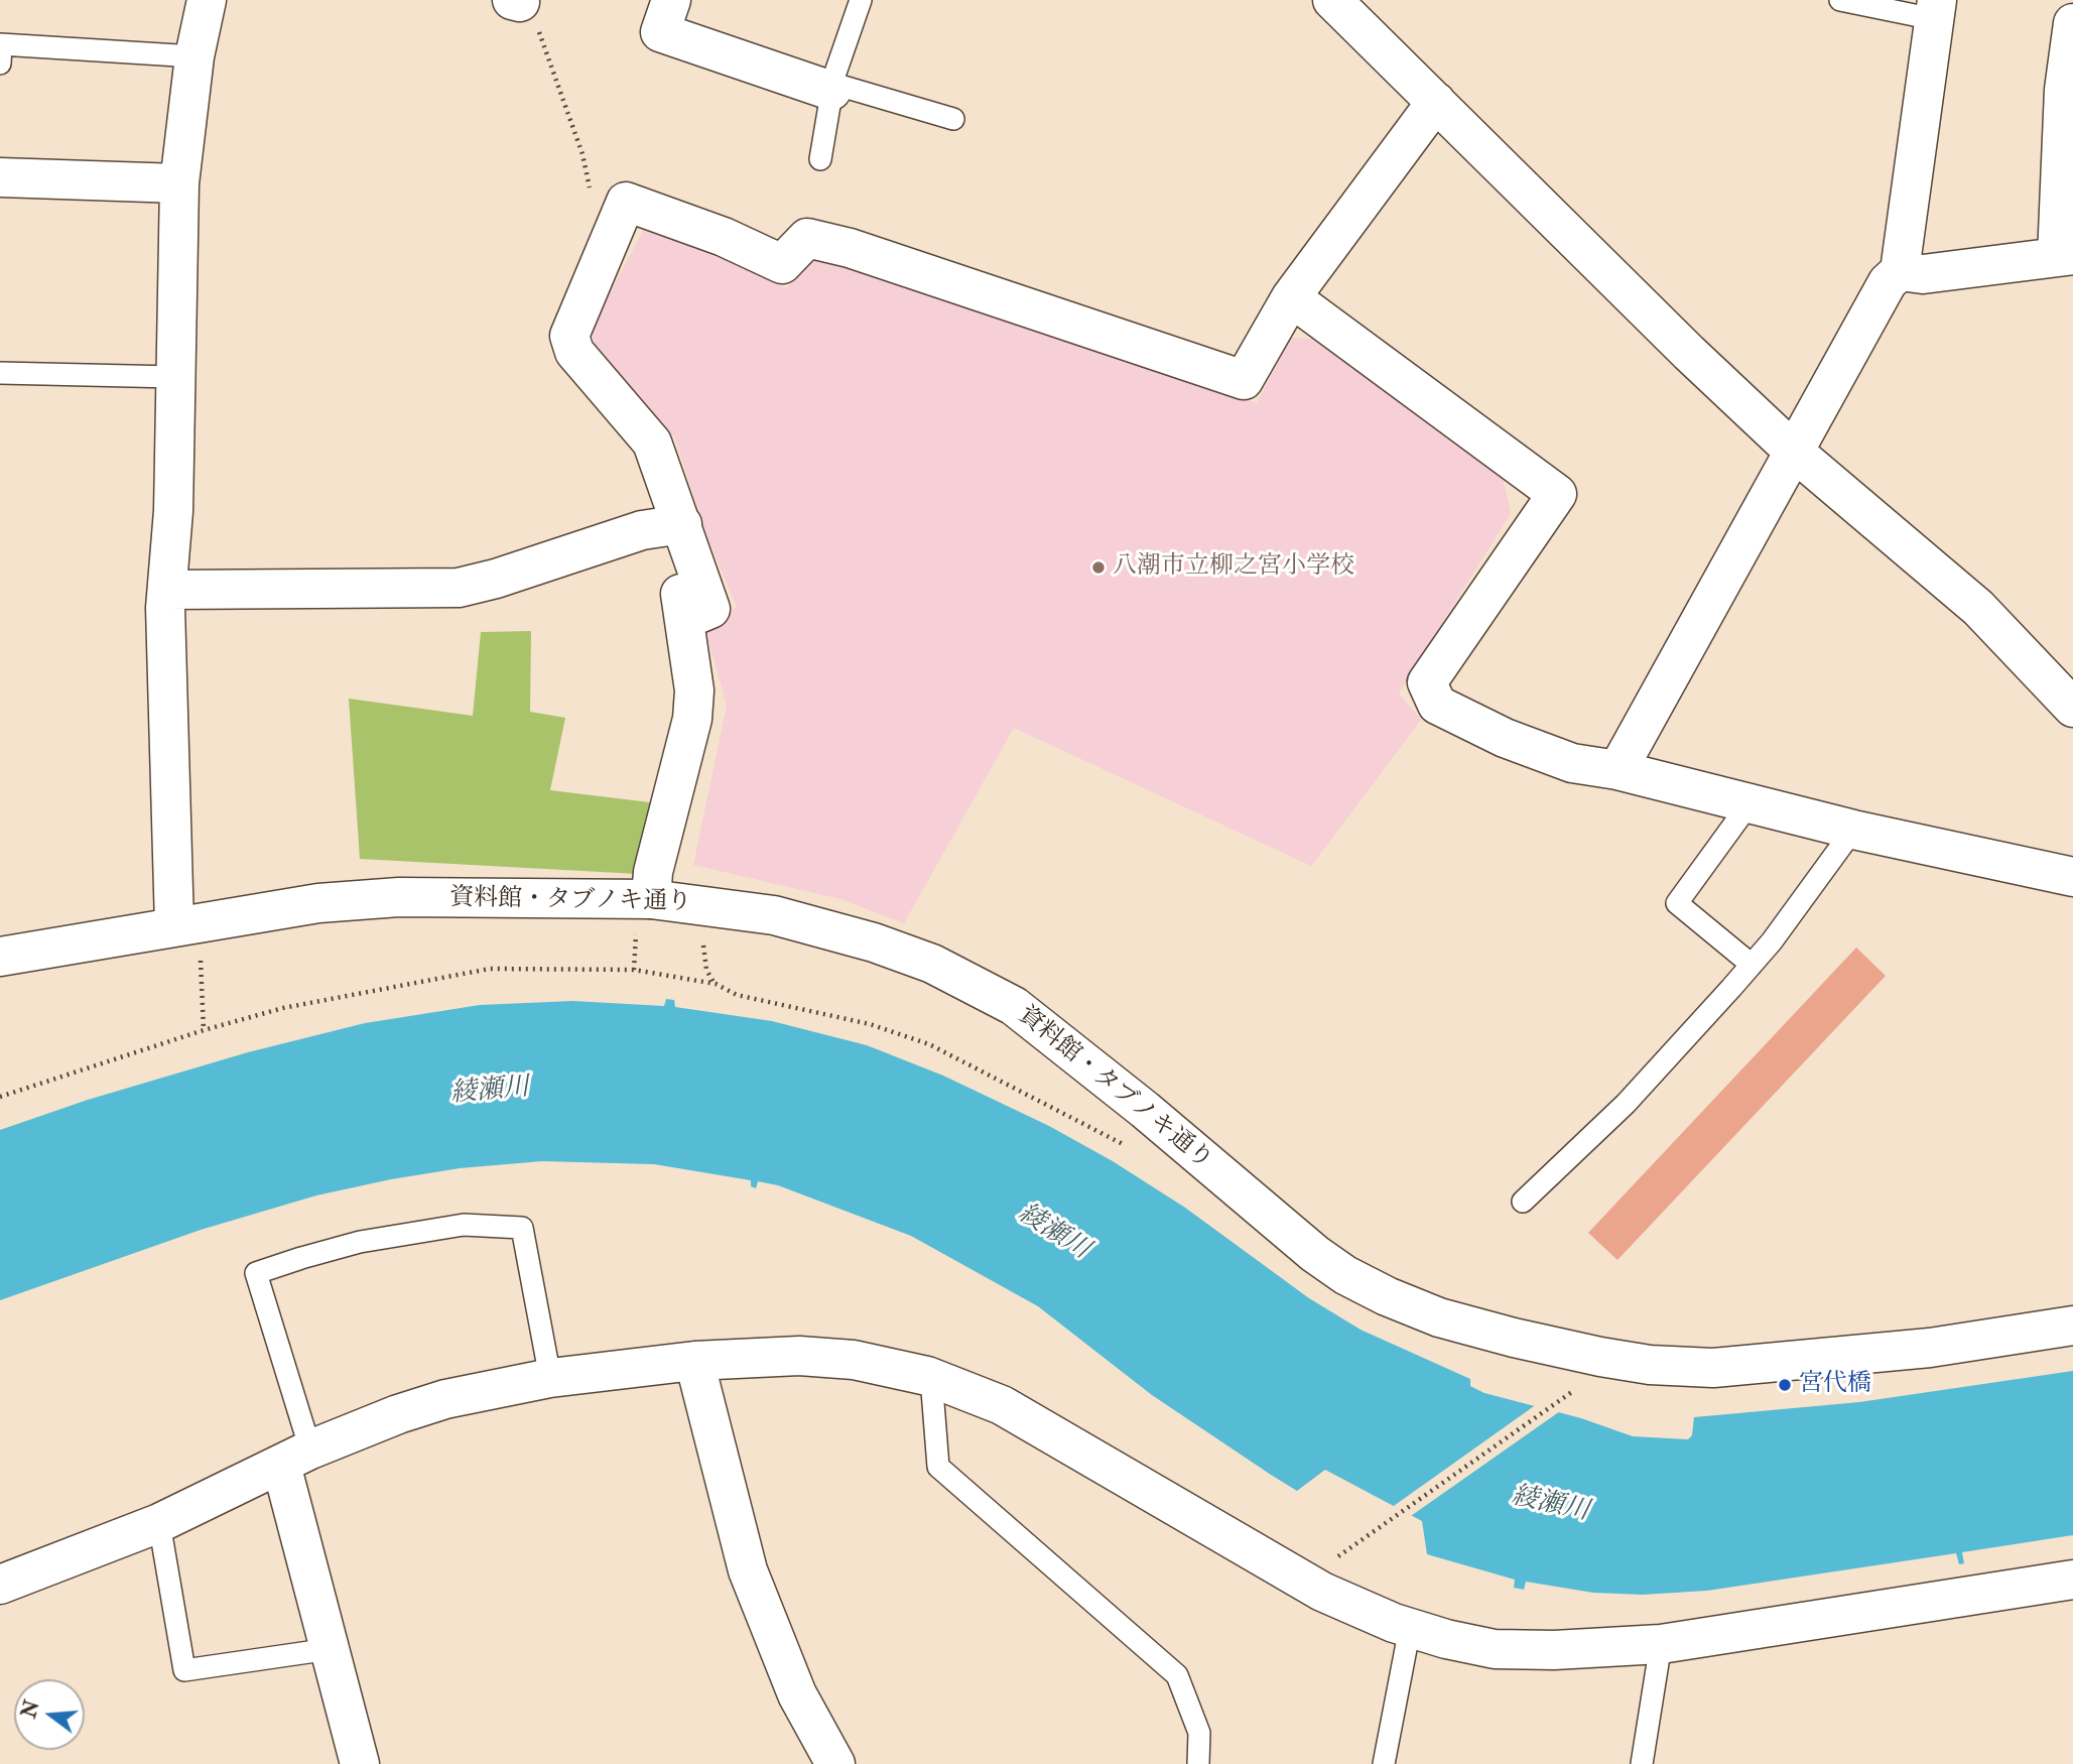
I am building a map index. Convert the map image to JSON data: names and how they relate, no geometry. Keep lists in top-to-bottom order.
{
  "streets": {
    "street": ["資料館・タブノキ通り"]
  },
  "water": ["綾瀬川"],
  "places": ["八潮市立柳之宮小学校", "宮代橋"],
  "north": "left"
}
